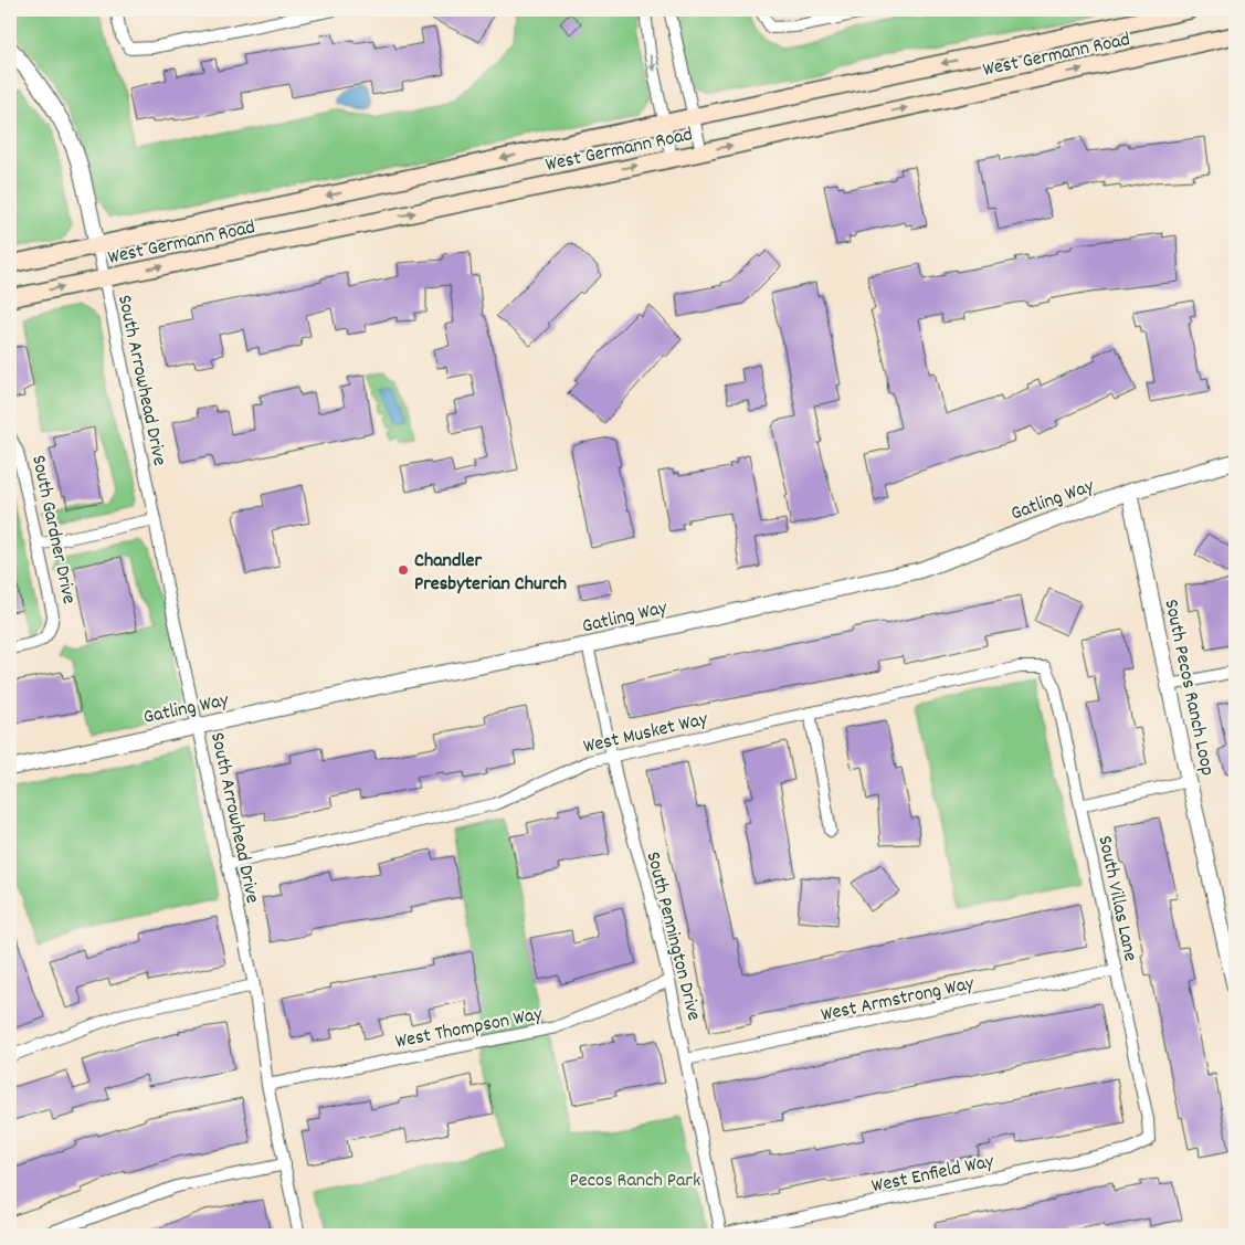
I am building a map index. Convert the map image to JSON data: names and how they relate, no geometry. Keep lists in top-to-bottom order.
{
  "streets": {
    "main road": ["West Germann Road"],
    "street": [
      "South Arrowhead Drive",
      "Gatling Way",
      "South Gardner Drive",
      "South Pecos Ranch Loop",
      "West Musket Way",
      "South Villas Lane",
      "South Pennington Drive",
      "West Armstrong Way",
      "West Thompson Way",
      "West Enfield Way"
    ]
  },
  "crossings": [
    ["West Germann Road", "South Arrowhead Drive"],
    ["South Arrowhead Drive", "Gatling Way"],
    ["South Arrowhead Drive", "West Musket Way"],
    ["South Arrowhead Drive", "West Thompson Way"],
    ["Gatling Way", "South Pecos Ranch Loop"],
    ["Gatling Way", "South Pennington Drive"],
    ["West Musket Way", "South Villas Lane"],
    ["West Musket Way", "South Pennington Drive"],
    ["South Villas Lane", "West Armstrong Way"],
    ["South Villas Lane", "West Enfield Way"],
    ["South Pennington Drive", "West Armstrong Way"],
    ["South Pennington Drive", "West Thompson Way"],
    ["South Pennington Drive", "West Enfield Way"]
  ],
  "parks": ["Pecos Ranch Park"],
  "places": ["Chandler Presbyterian Church"]
}
